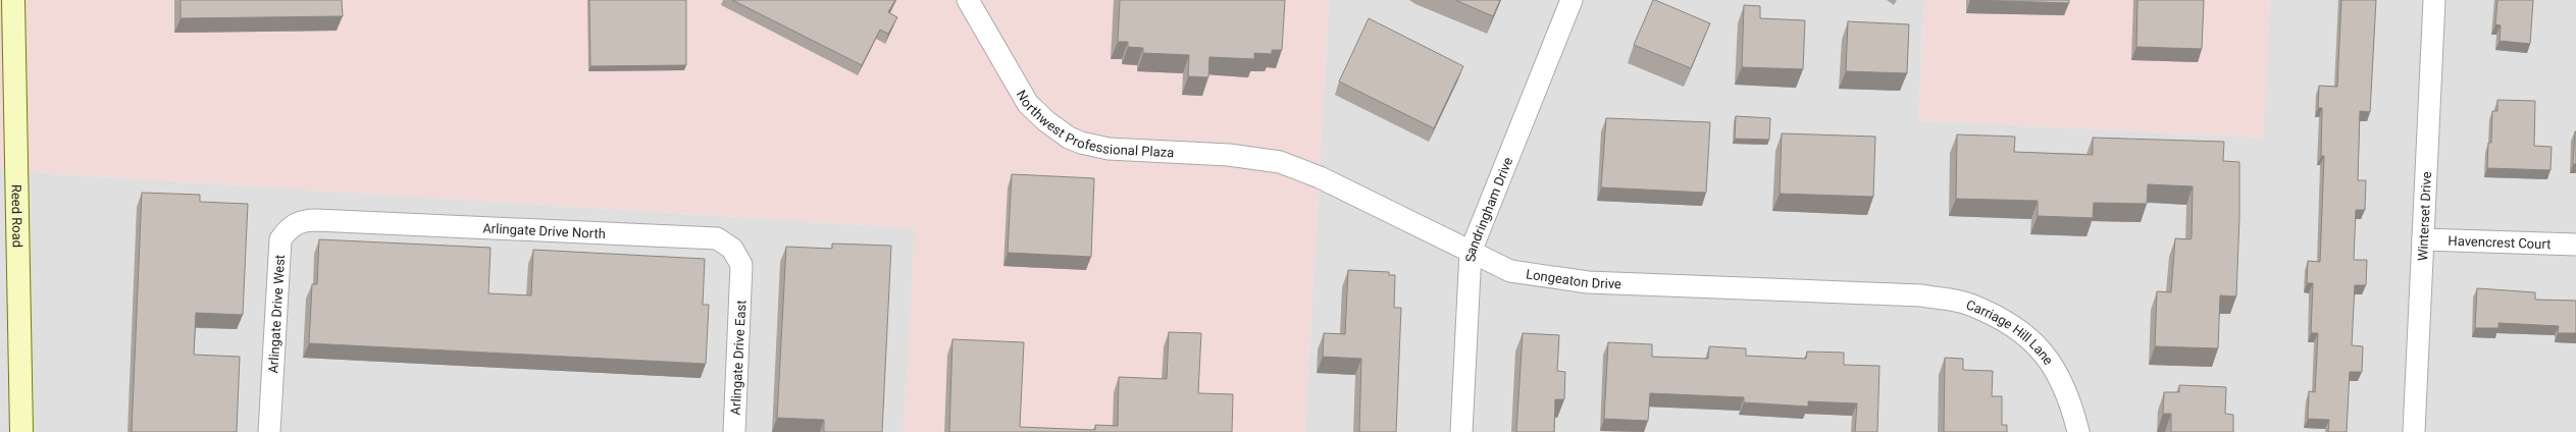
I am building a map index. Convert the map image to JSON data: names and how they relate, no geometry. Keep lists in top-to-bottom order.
{
  "streets": {
    "main road": ["Reed Road"],
    "street": [
      "Northwest Professional Plaza",
      "Sandringham Drive",
      "Winterset Drive",
      "Arlingate Drive North",
      "Havencrest Court",
      "Longeaton Drive",
      "Arlingate Drive West",
      "Carriage Hill Lane",
      "Arlingate Drive East"
    ]
  },
  "crossings": [
    ["Northwest Professional Plaza", "Longeaton Drive"],
    ["Sandringham Drive", "Longeaton Drive"],
    ["Winterset Drive", "Havencrest Court"],
    ["Arlingate Drive North", "Arlingate Drive West"],
    ["Arlingate Drive North", "Arlingate Drive East"],
    ["Longeaton Drive", "Carriage Hill Lane"]
  ]
}
